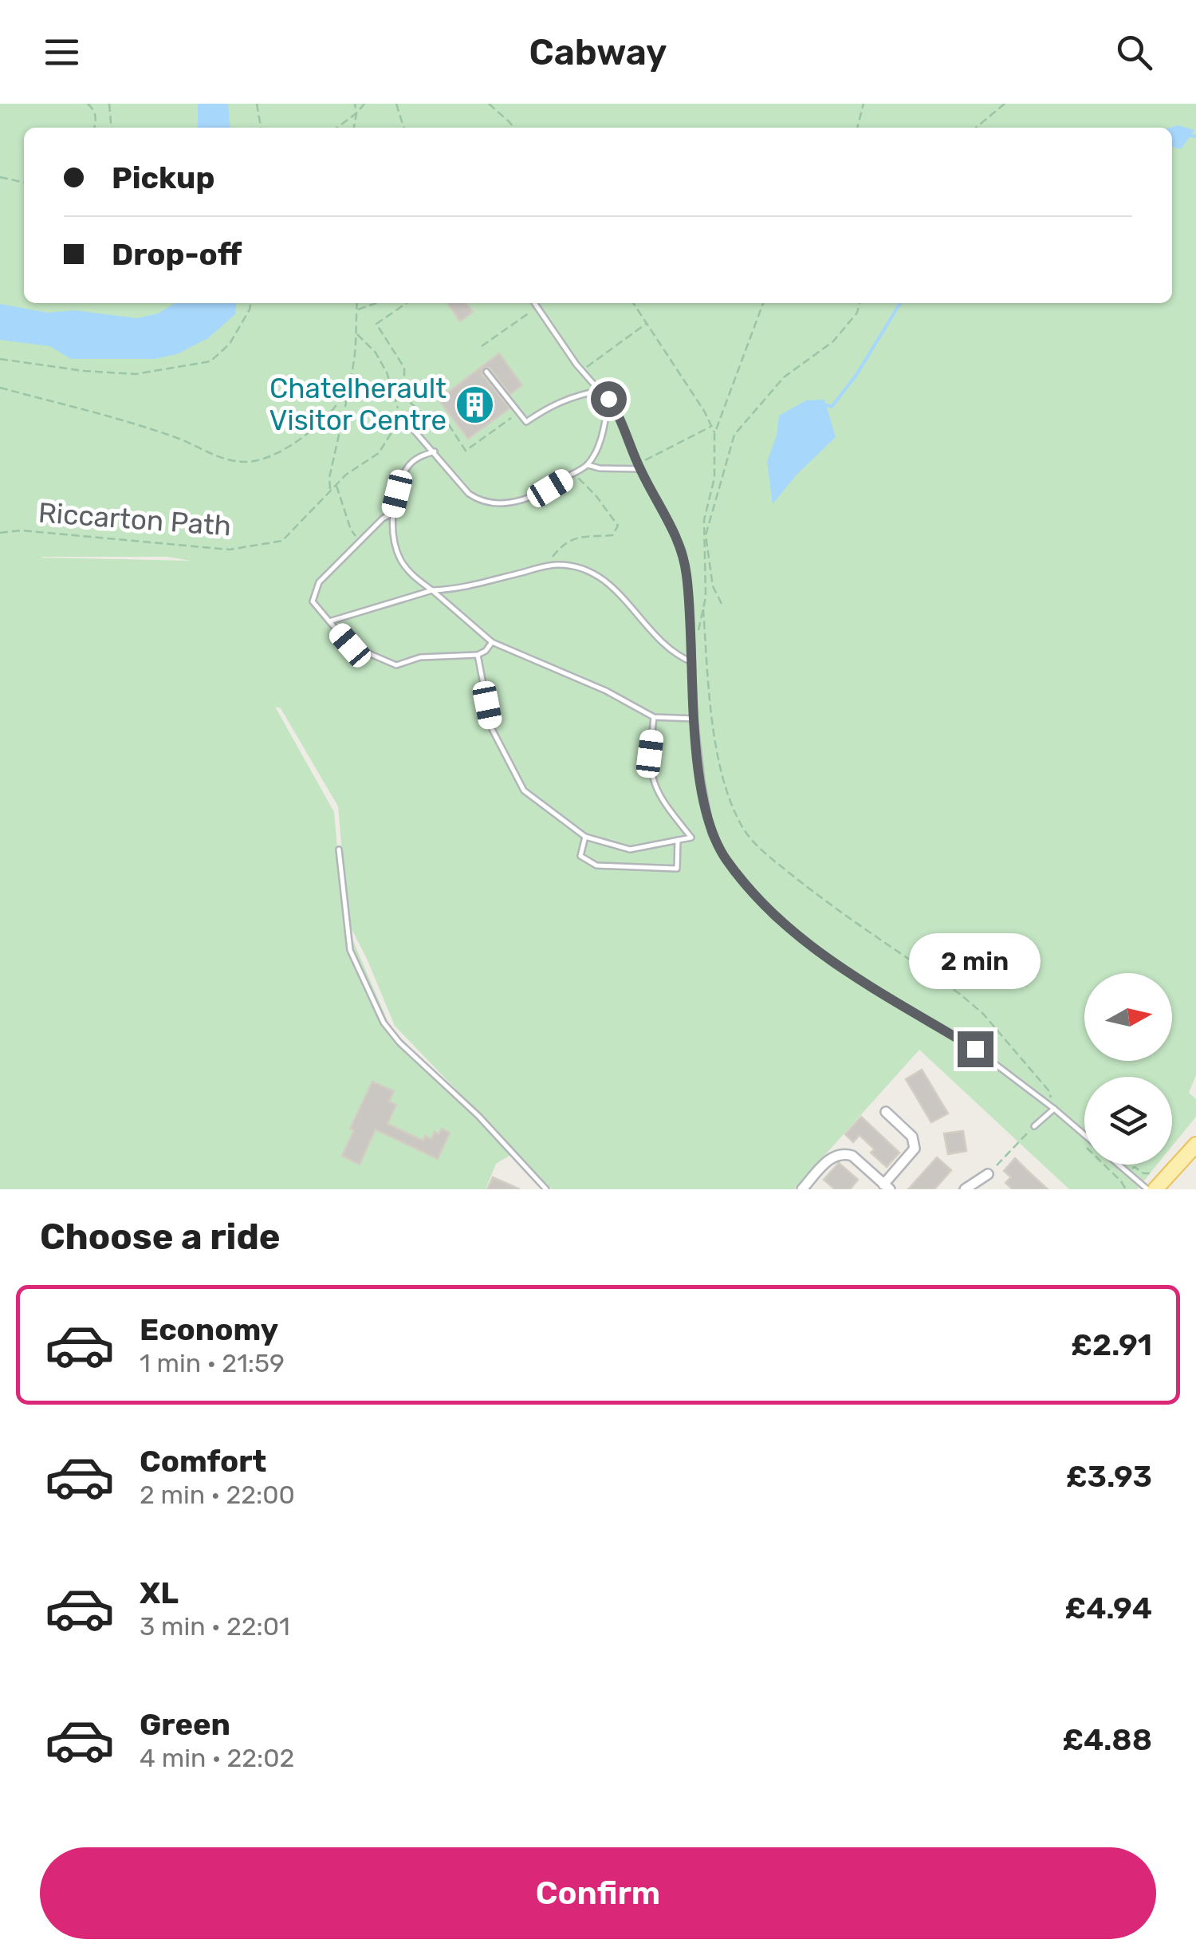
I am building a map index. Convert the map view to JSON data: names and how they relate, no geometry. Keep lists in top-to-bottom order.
{
  "streets": {
    "path": ["Riccarton Path"]
  },
  "places": {
    "building": ["Chatelherault Visitor Centre"]
  },
  "north": "right",
  "page": {
    "header": "Cabway",
    "banner": ["Pickup", "Drop-off"],
    "bubble": "2 min",
    "heading": "Choose a ride",
    "list": [
      {
        "name": "Economy",
        "note": "1 min · 21:59",
        "value": "£2.91"
      },
      {
        "name": "Comfort",
        "note": "2 min · 22:00",
        "value": "£3.93"
      },
      {
        "name": "XL",
        "note": "3 min · 22:01",
        "value": "£4.94"
      },
      {
        "name": "Green",
        "note": "4 min · 22:02",
        "value": "£4.88"
      }
    ],
    "buttons": "Confirm"
  }
}
